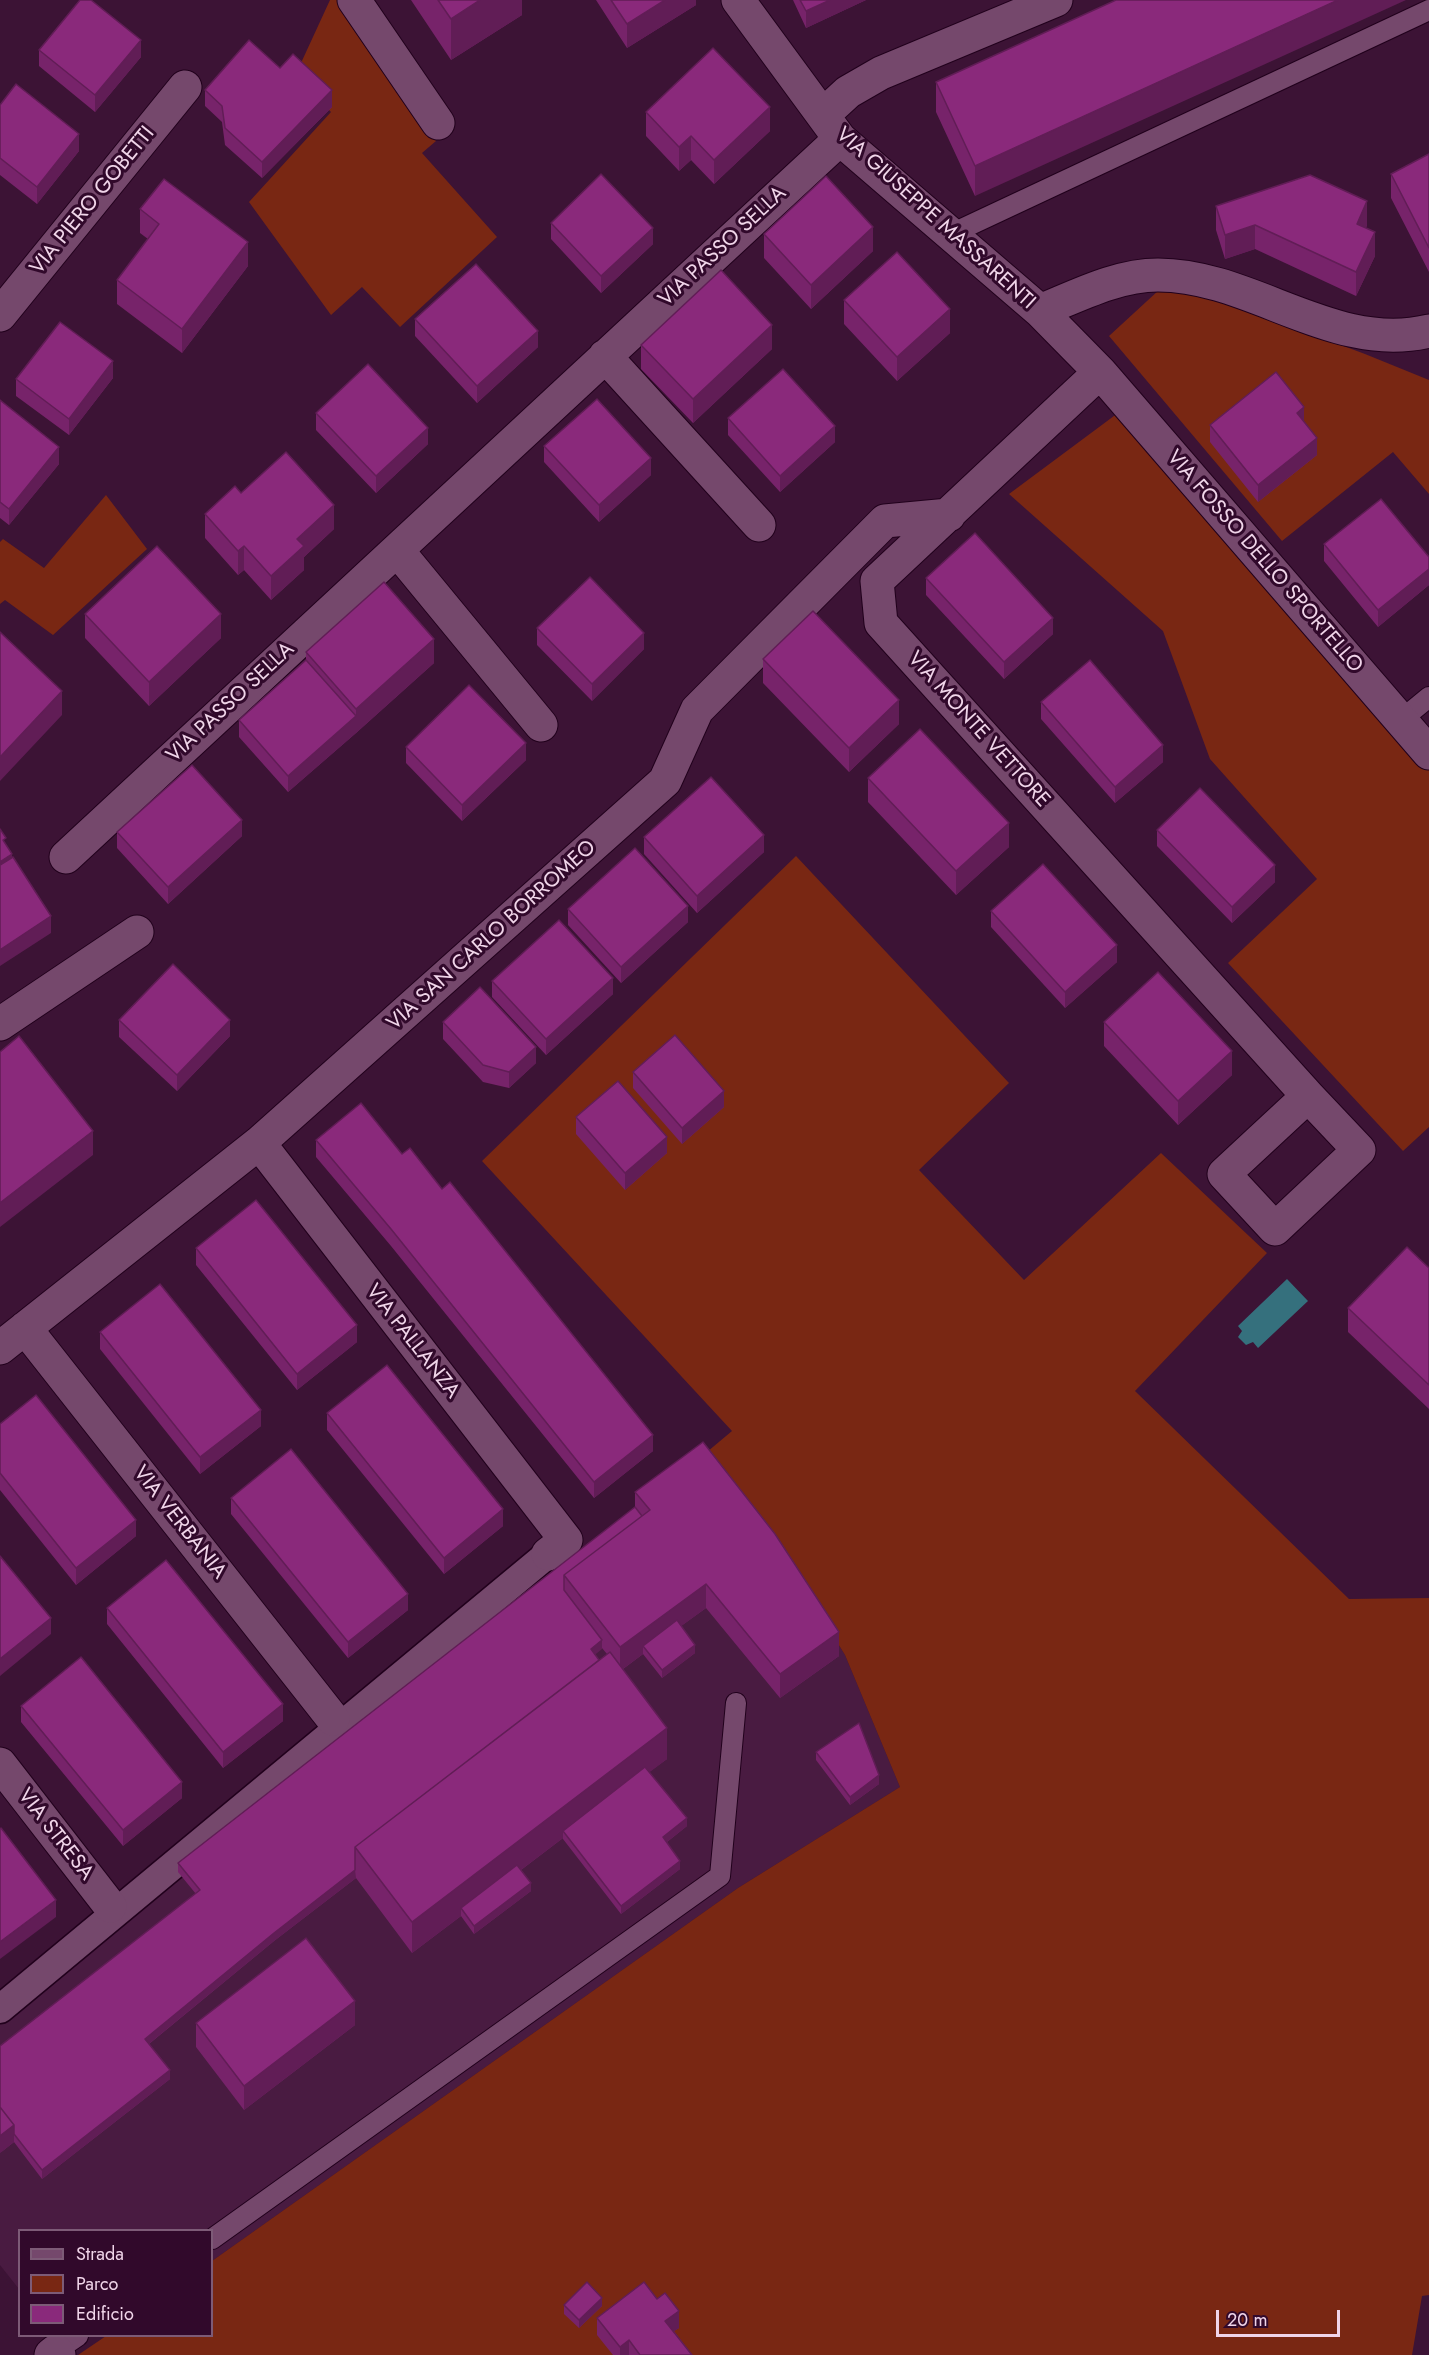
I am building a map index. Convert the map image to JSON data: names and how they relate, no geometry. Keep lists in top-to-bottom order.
{
  "streets": {
    "street": [
      "VIA PIERO GOBETTI",
      "VIA GIUSEPPE MASSARENTI",
      "VIA PASSO SELLA",
      "VIA FOSSO DELLO SPORTELLO",
      "VIA MONTE VETTORE",
      "VIA SAN CARLO BORROMEO",
      "VIA PALLANZA",
      "VIA VERBANIA",
      "VIA STRESA"
    ]
  },
  "crossings": [
    ["VIA GIUSEPPE MASSARENTI", "VIA PASSO SELLA"],
    ["VIA GIUSEPPE MASSARENTI", "VIA FOSSO DELLO SPORTELLO"],
    ["VIA GIUSEPPE MASSARENTI", "VIA MONTE VETTORE"],
    ["VIA FOSSO DELLO SPORTELLO", "VIA MONTE VETTORE"],
    ["VIA MONTE VETTORE", "VIA SAN CARLO BORROMEO"],
    ["VIA SAN CARLO BORROMEO", "VIA PALLANZA"],
    ["VIA SAN CARLO BORROMEO", "VIA VERBANIA"]
  ],
  "legend": ["Strada", "Parco", "Edificio"],
  "scale_bar": "20 m"
}
